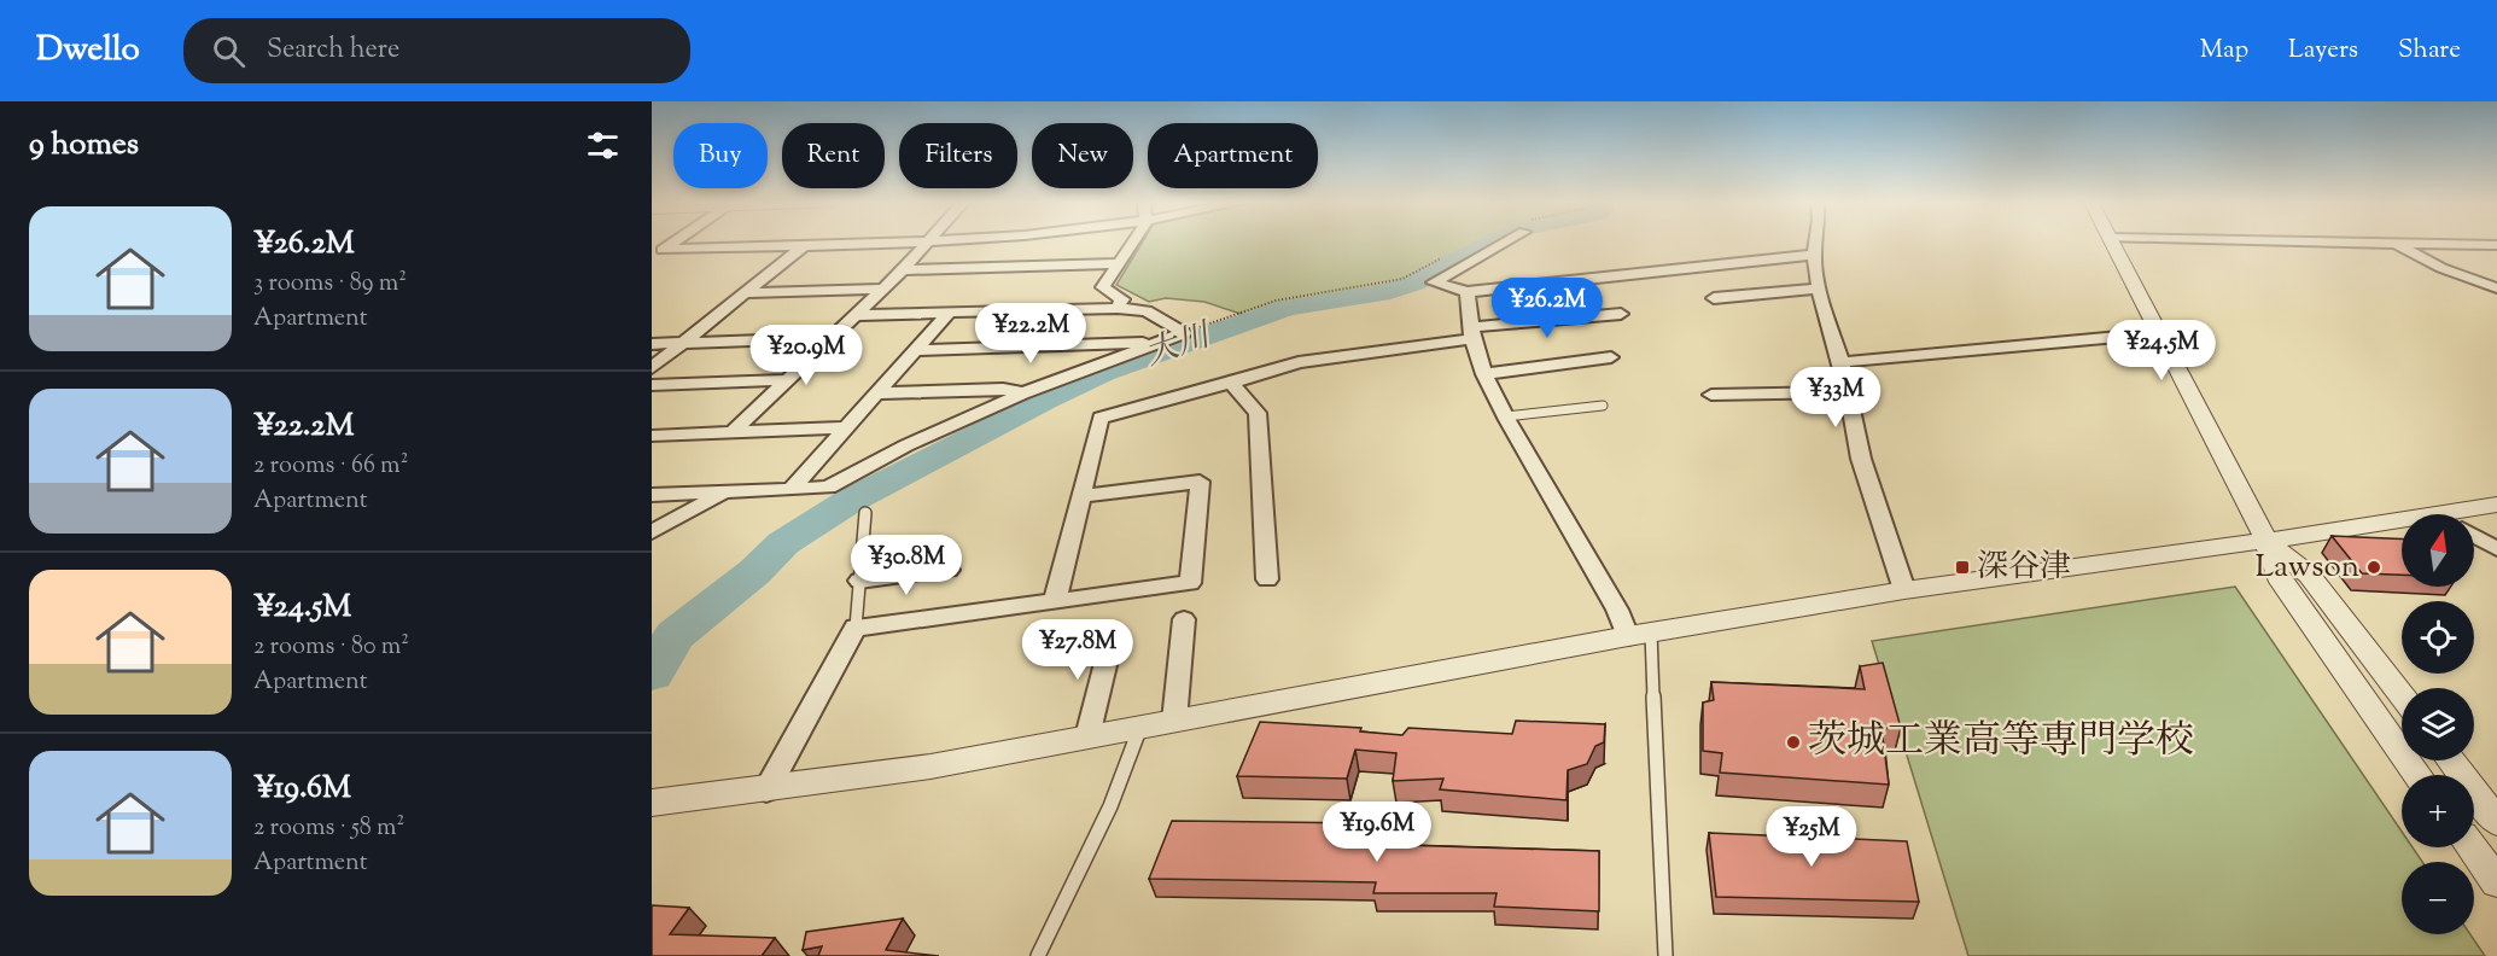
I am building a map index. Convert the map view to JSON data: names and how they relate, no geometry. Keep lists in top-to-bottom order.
{
  "water": ["大川"],
  "places": {
    "transit": ["深谷津"],
    "other": ["Lawson", "茨城工業高等専門学校"]
  },
  "north": "top",
  "page": {
    "header": "Dwello",
    "search": "Search here",
    "nav": ["Map", "Layers", "Share"],
    "heading": "9 homes",
    "chip": [
      "Buy",
      "Rent",
      "Filters",
      "New",
      "Apartment"
    ],
    "list": [
      {
        "name": "¥26.2M",
        "note": "3 rooms · 89 m² · Apartment"
      },
      {
        "name": "¥22.2M",
        "note": "2 rooms · 66 m² · Apartment"
      },
      {
        "name": "¥24.5M",
        "note": "2 rooms · 80 m² · Apartment"
      },
      {
        "name": "¥19.6M",
        "note": "2 rooms · 58 m² · Apartment"
      }
    ],
    "price": [
      "¥26.2M",
      "¥22.2M",
      "¥24.5M",
      "¥20.9M",
      "¥33M",
      "¥30.8M",
      "¥27.8M",
      "¥19.6M",
      "¥25M"
    ],
    "map_buttons": ["+", "−"]
  }
}
